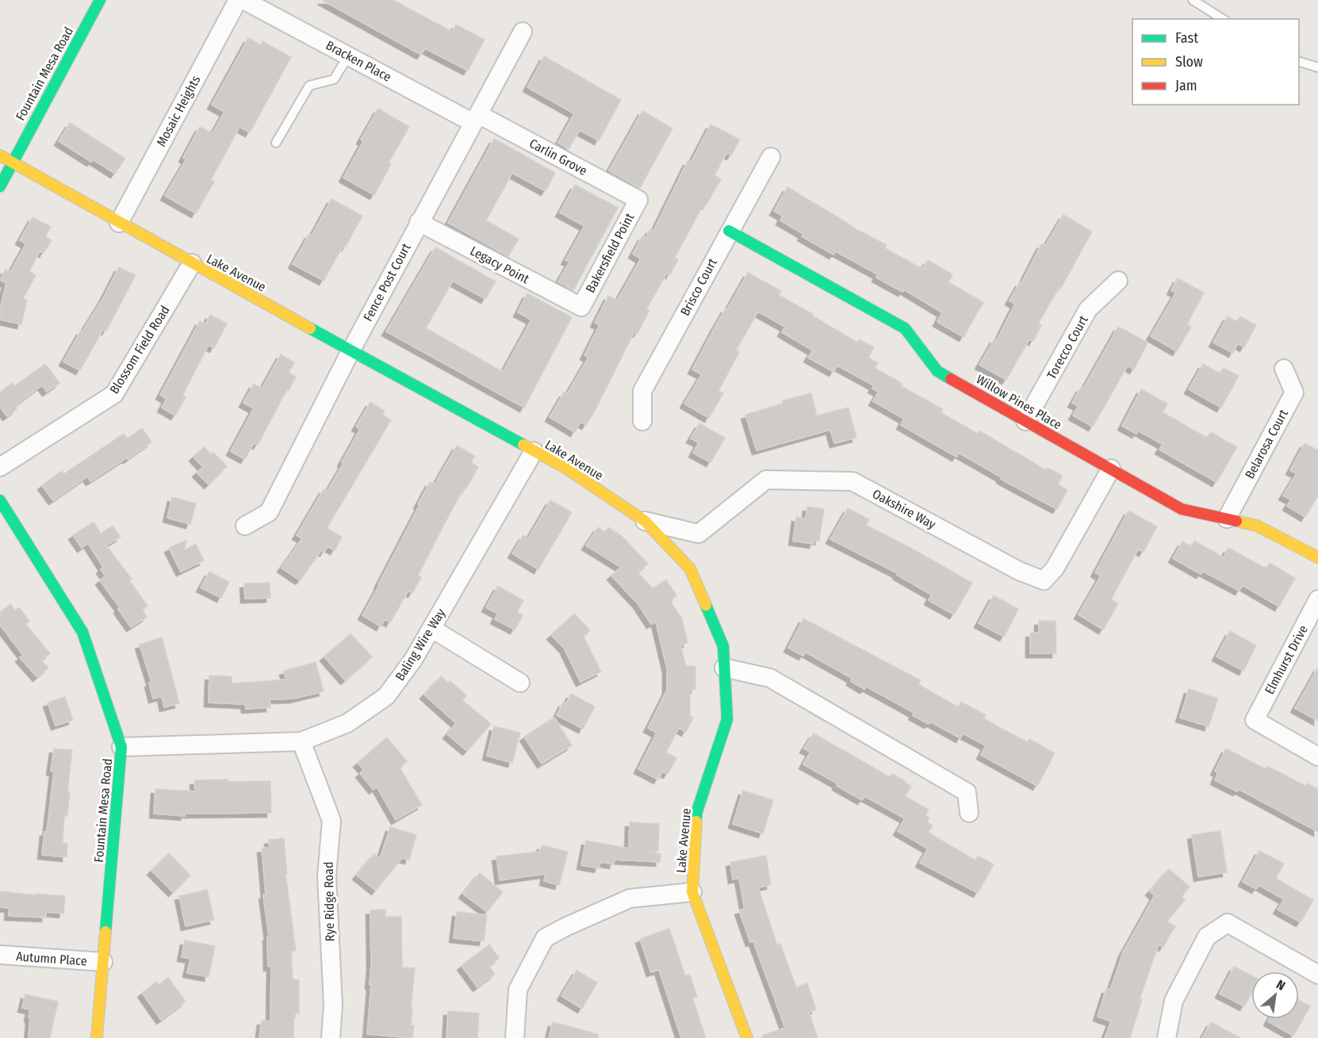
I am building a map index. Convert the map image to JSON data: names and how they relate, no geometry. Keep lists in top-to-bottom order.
{
  "streets": {
    "street": [
      "Bracken Place",
      "Fountain Mesa Road",
      "Mosaic Heights",
      "Carlin Grove",
      "Bakersfield Point",
      "Legacy Point",
      "Lake Avenue",
      "Fence Post Court",
      "Brisco Court",
      "Torecco Court",
      "Blossom Field Road",
      "Willow Pines Place",
      "Belarosa Court",
      "Oakshire Way",
      "Baling Wire Way",
      "Elmhurst Drive",
      "Rye Ridge Road",
      "Autumn Place"
    ]
  },
  "crossings": [
    ["Bracken Place", "Carlin Grove"],
    ["Bracken Place", "Fence Post Court"],
    ["Fountain Mesa Road", "Lake Avenue"],
    ["Fountain Mesa Road", "Baling Wire Way"],
    ["Fountain Mesa Road", "Autumn Place"],
    ["Mosaic Heights", "Lake Avenue"],
    ["Carlin Grove", "Bakersfield Point"],
    ["Carlin Grove", "Fence Post Court"],
    ["Bakersfield Point", "Legacy Point"],
    ["Legacy Point", "Fence Post Court"],
    ["Lake Avenue", "Fence Post Court"],
    ["Lake Avenue", "Blossom Field Road"],
    ["Lake Avenue", "Oakshire Way"],
    ["Lake Avenue", "Baling Wire Way"],
    ["Brisco Court", "Willow Pines Place"],
    ["Torecco Court", "Willow Pines Place"],
    ["Willow Pines Place", "Belarosa Court"],
    ["Willow Pines Place", "Oakshire Way"],
    ["Baling Wire Way", "Rye Ridge Road"]
  ],
  "legend": ["Fast", "Slow", "Jam"],
  "north": "top right"
}
